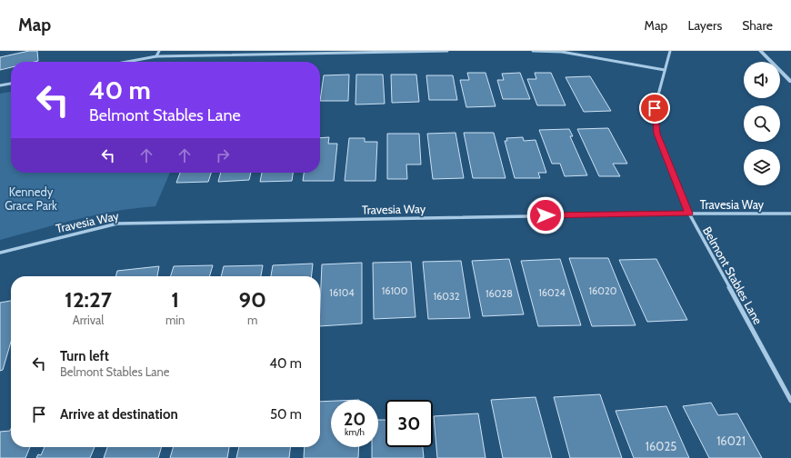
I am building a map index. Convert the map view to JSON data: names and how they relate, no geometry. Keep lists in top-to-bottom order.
{
  "streets": {
    "street": ["Travesia Way", "Belmont Stables Lane"]
  },
  "crossings": [
    ["Travesia Way", "Belmont Stables Lane"]
  ],
  "parks": ["Kennedy Grace Park"],
  "house_numbers": [
    "16100",
    "16020",
    "16104",
    "16024",
    "16028",
    "16032",
    "16021",
    "16025"
  ],
  "page": {
    "header": "Map",
    "nav": ["Map", "Layers", "Share"],
    "turn": ["40 m", "Belmont Stables Lane"],
    "eta": [
      "12:27",
      "Arrival",
      "1",
      "min",
      "90",
      "m"
    ],
    "list": [
      {
        "name": "Turn left",
        "note": "Belmont Stables Lane",
        "value": "40 m"
      },
      {
        "name": "Arrive at destination",
        "value": "50 m"
      }
    ],
    "speed": "20 km/h",
    "limit": "30"
  }
}
